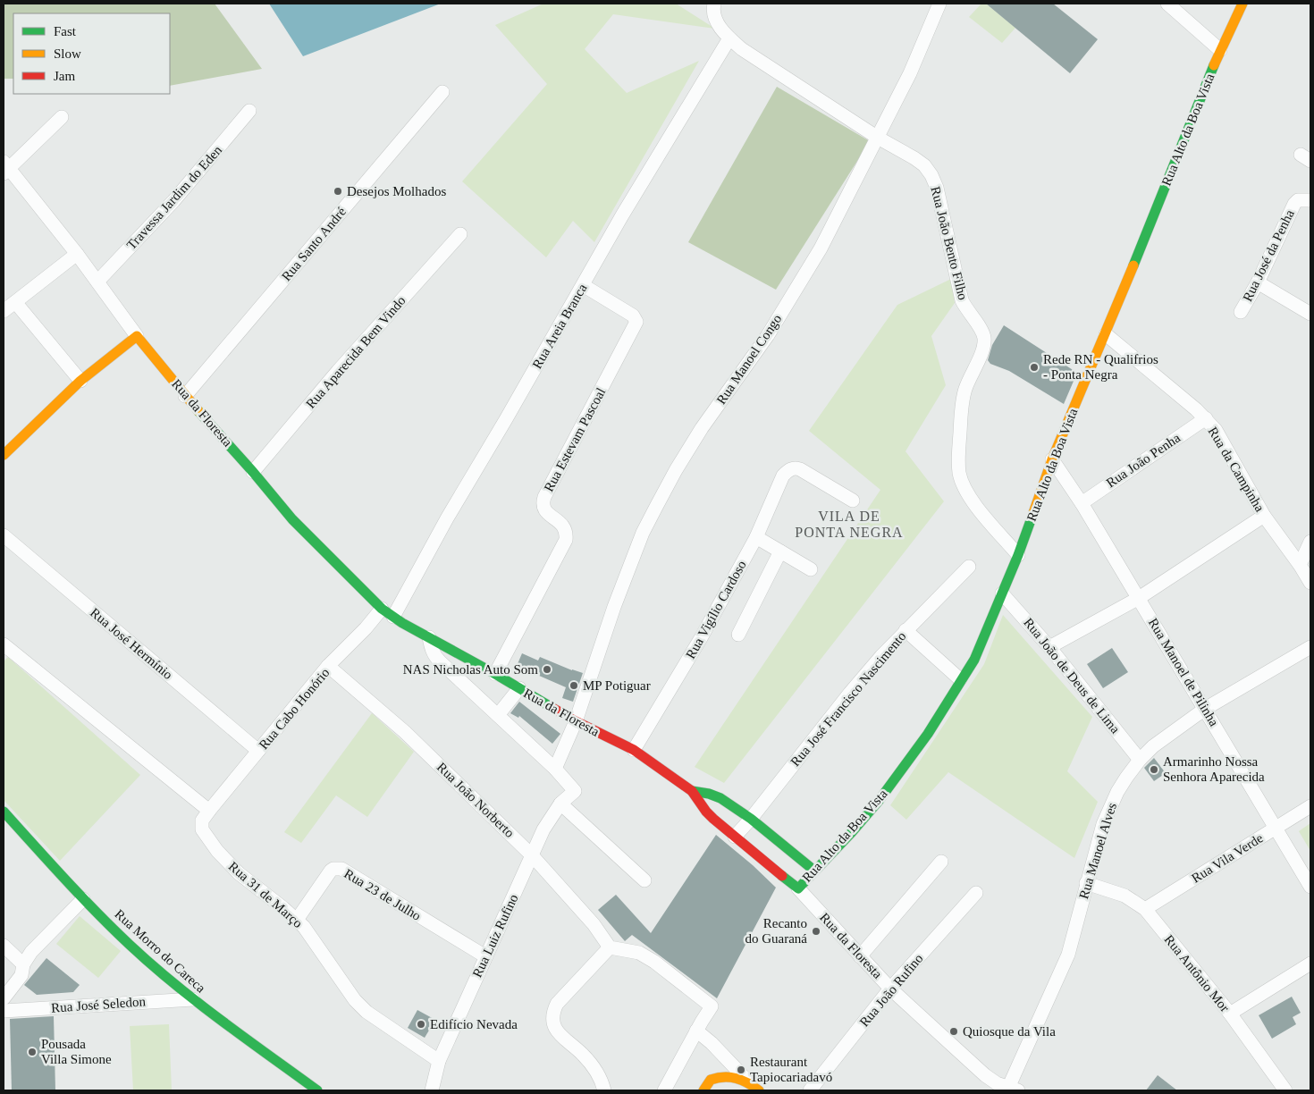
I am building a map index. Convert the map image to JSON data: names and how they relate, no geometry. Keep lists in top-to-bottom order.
{
  "streets": {
    "street": [
      "Rua Alto da Boa Vista",
      "Travessa Jardim do Eden",
      "Rua João Bento Filho",
      "Rua Santo André",
      "Rua José da Penha",
      "Rua Areia Branca",
      "Rua Aparecida Bem Vindo",
      "Rua Manoel Congo",
      "Rua da Floresta",
      "Rua Estevam Pascoal",
      "Rua João Penha",
      "Rua da Campinha",
      "Rua Vigílio Cardoso",
      "Rua José Hermínio",
      "Rua Manoel de Pilinha",
      "Rua João de Deus de Lima",
      "Rua José Francisco Nascimento",
      "Rua Cabo Honório",
      "Rua João Norberto",
      "Rua Manoel Alves",
      "Rua Vila Verde",
      "Rua 31 de Março",
      "Rua 23 de Julho",
      "Rua Luiz Rufino",
      "Rua Morro do Careca",
      "Rua Antônio Mor",
      "Rua João Rufino",
      "Rua José Seledon"
    ]
  },
  "crossings": [
    ["Rua Alto da Boa Vista", "Rua João Bento Filho"],
    ["Rua Alto da Boa Vista", "Rua da Floresta"],
    ["Rua Alto da Boa Vista", "Rua da Campinha"],
    ["Rua Alto da Boa Vista", "Rua Manoel de Pilinha"],
    ["Rua Alto da Boa Vista", "Rua João de Deus de Lima"],
    ["Travessa Jardim do Eden", "Rua da Floresta"],
    ["Rua João Bento Filho", "Rua Areia Branca"],
    ["Rua João Bento Filho", "Rua Manoel Congo"],
    ["Rua Santo André", "Rua da Floresta"],
    ["Rua Areia Branca", "Rua da Floresta"],
    ["Rua Areia Branca", "Rua Estevam Pascoal"],
    ["Rua Areia Branca", "Rua Cabo Honório"],
    ["Rua Aparecida Bem Vindo", "Rua da Floresta"],
    ["Rua Manoel Congo", "Rua da Floresta"],
    ["Rua da Floresta", "Rua Estevam Pascoal"],
    ["Rua da Floresta", "Rua Vigílio Cardoso"],
    ["Rua da Floresta", "Rua José Francisco Nascimento"],
    ["Rua da Floresta", "Rua Cabo Honório"],
    ["Rua da Floresta", "Rua Manoel Alves"],
    ["Rua da Floresta", "Rua João Rufino"],
    ["Rua João Penha", "Rua da Campinha"],
    ["Rua João Penha", "Rua Manoel de Pilinha"],
    ["Rua José Hermínio", "Rua Cabo Honório"],
    ["Rua Manoel de Pilinha", "Rua Manoel Alves"],
    ["Rua Manoel de Pilinha", "Rua Vila Verde"],
    ["Rua João de Deus de Lima", "Rua Manoel Alves"],
    ["Rua Cabo Honório", "Rua João Norberto"],
    ["Rua Cabo Honório", "Rua 31 de Março"],
    ["Rua João Norberto", "Rua Luiz Rufino"],
    ["Rua Manoel Alves", "Rua Antônio Mor"],
    ["Rua Vila Verde", "Rua Antônio Mor"],
    ["Rua 31 de Março", "Rua 23 de Julho"],
    ["Rua 31 de Março", "Rua Luiz Rufino"],
    ["Rua 23 de Julho", "Rua Luiz Rufino"],
    ["Rua Morro do Careca", "Rua José Seledon"]
  ],
  "districts": ["VILA DE PONTA NEGRA"],
  "places": [
    "Desejos Molhados",
    "Rede RN - Qualifrios - Ponta Negra",
    "NAS Nicholas Auto Som",
    "MP Potiguar",
    "Armarinho Nossa Senhora Aparecida",
    "Recanto do Guaraná",
    "Edifício Nevada",
    "Quiosque da Vila",
    "Pousada Villa Simone",
    "Restaurant Tapiocariadavó"
  ],
  "legend": ["Fast", "Slow", "Jam"]
}
